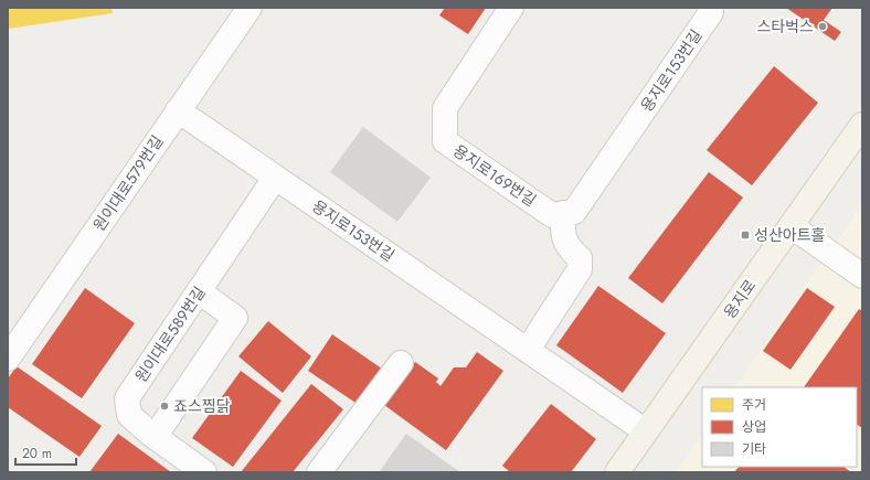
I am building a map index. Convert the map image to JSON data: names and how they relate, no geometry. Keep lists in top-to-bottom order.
{
  "streets": {
    "main road": ["용지로"],
    "street": [
      "용지로153번길",
      "용지로169번길",
      "원이대로579번길",
      "원이대로589번길"
    ]
  },
  "crossings": [
    ["용지로153번길", "용지로169번길"],
    ["용지로153번길", "원이대로579번길"],
    ["용지로153번길", "용지로"],
    ["용지로153번길", "원이대로589번길"]
  ],
  "places": {
    "other": ["스타벅스", "죠스찜닭"],
    "transit": ["성산아트홀"]
  },
  "legend": ["주거", "상업", "기타"],
  "scale_bar": "20 m"
}
